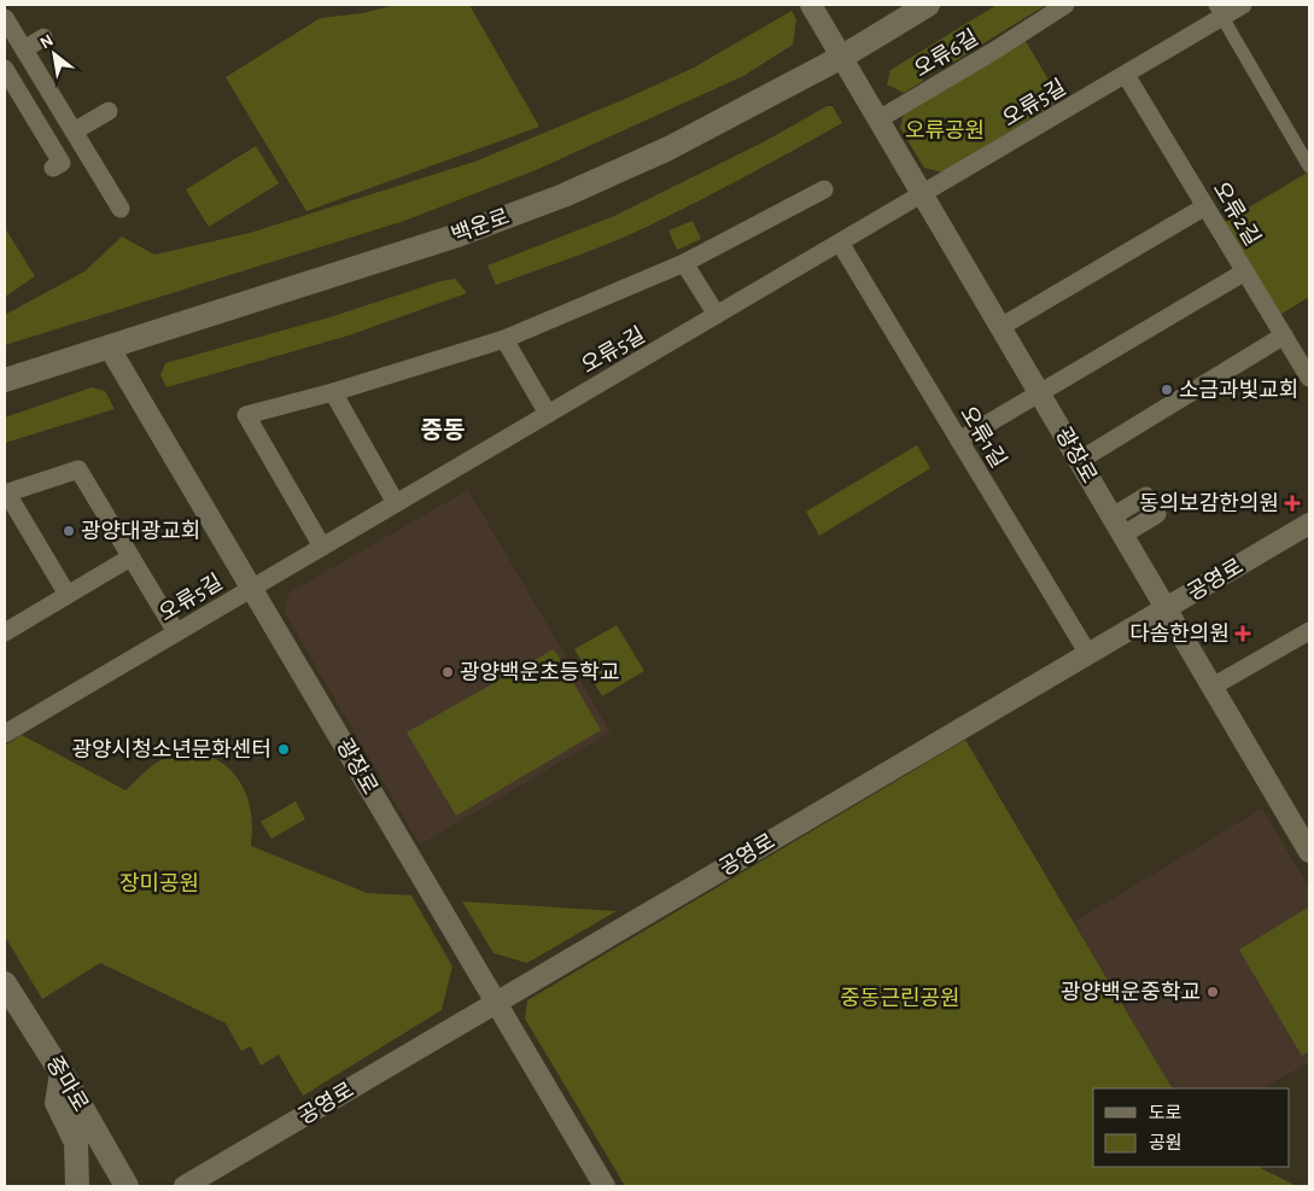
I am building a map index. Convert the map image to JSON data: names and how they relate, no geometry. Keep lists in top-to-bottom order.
{
  "streets": {
    "main road": ["백운로", "중마로"],
    "street": [
      "오류6길",
      "오류5길",
      "오류2길",
      "오류1길",
      "광장로",
      "공영로"
    ]
  },
  "crossings": [
    ["오류6길", "광장로"],
    ["오류5길", "오류2길"],
    ["오류5길", "오류1길"],
    ["오류5길", "광장로"],
    ["백운로", "광장로"],
    ["오류1길", "공영로"],
    ["광장로", "공영로"]
  ],
  "districts": ["중동"],
  "parks": ["오류공원", "장미공원", "중동근린공원"],
  "places": {
    "other": [
      "소금과빛교회",
      "광양대광교회",
      "광양백운초등학교",
      "광양시청소년문화센터",
      "광양백운중학교"
    ],
    "health": ["동의보감한의원", "다솜한의원"]
  },
  "legend": ["도로", "공원"],
  "north": "top left"
}
